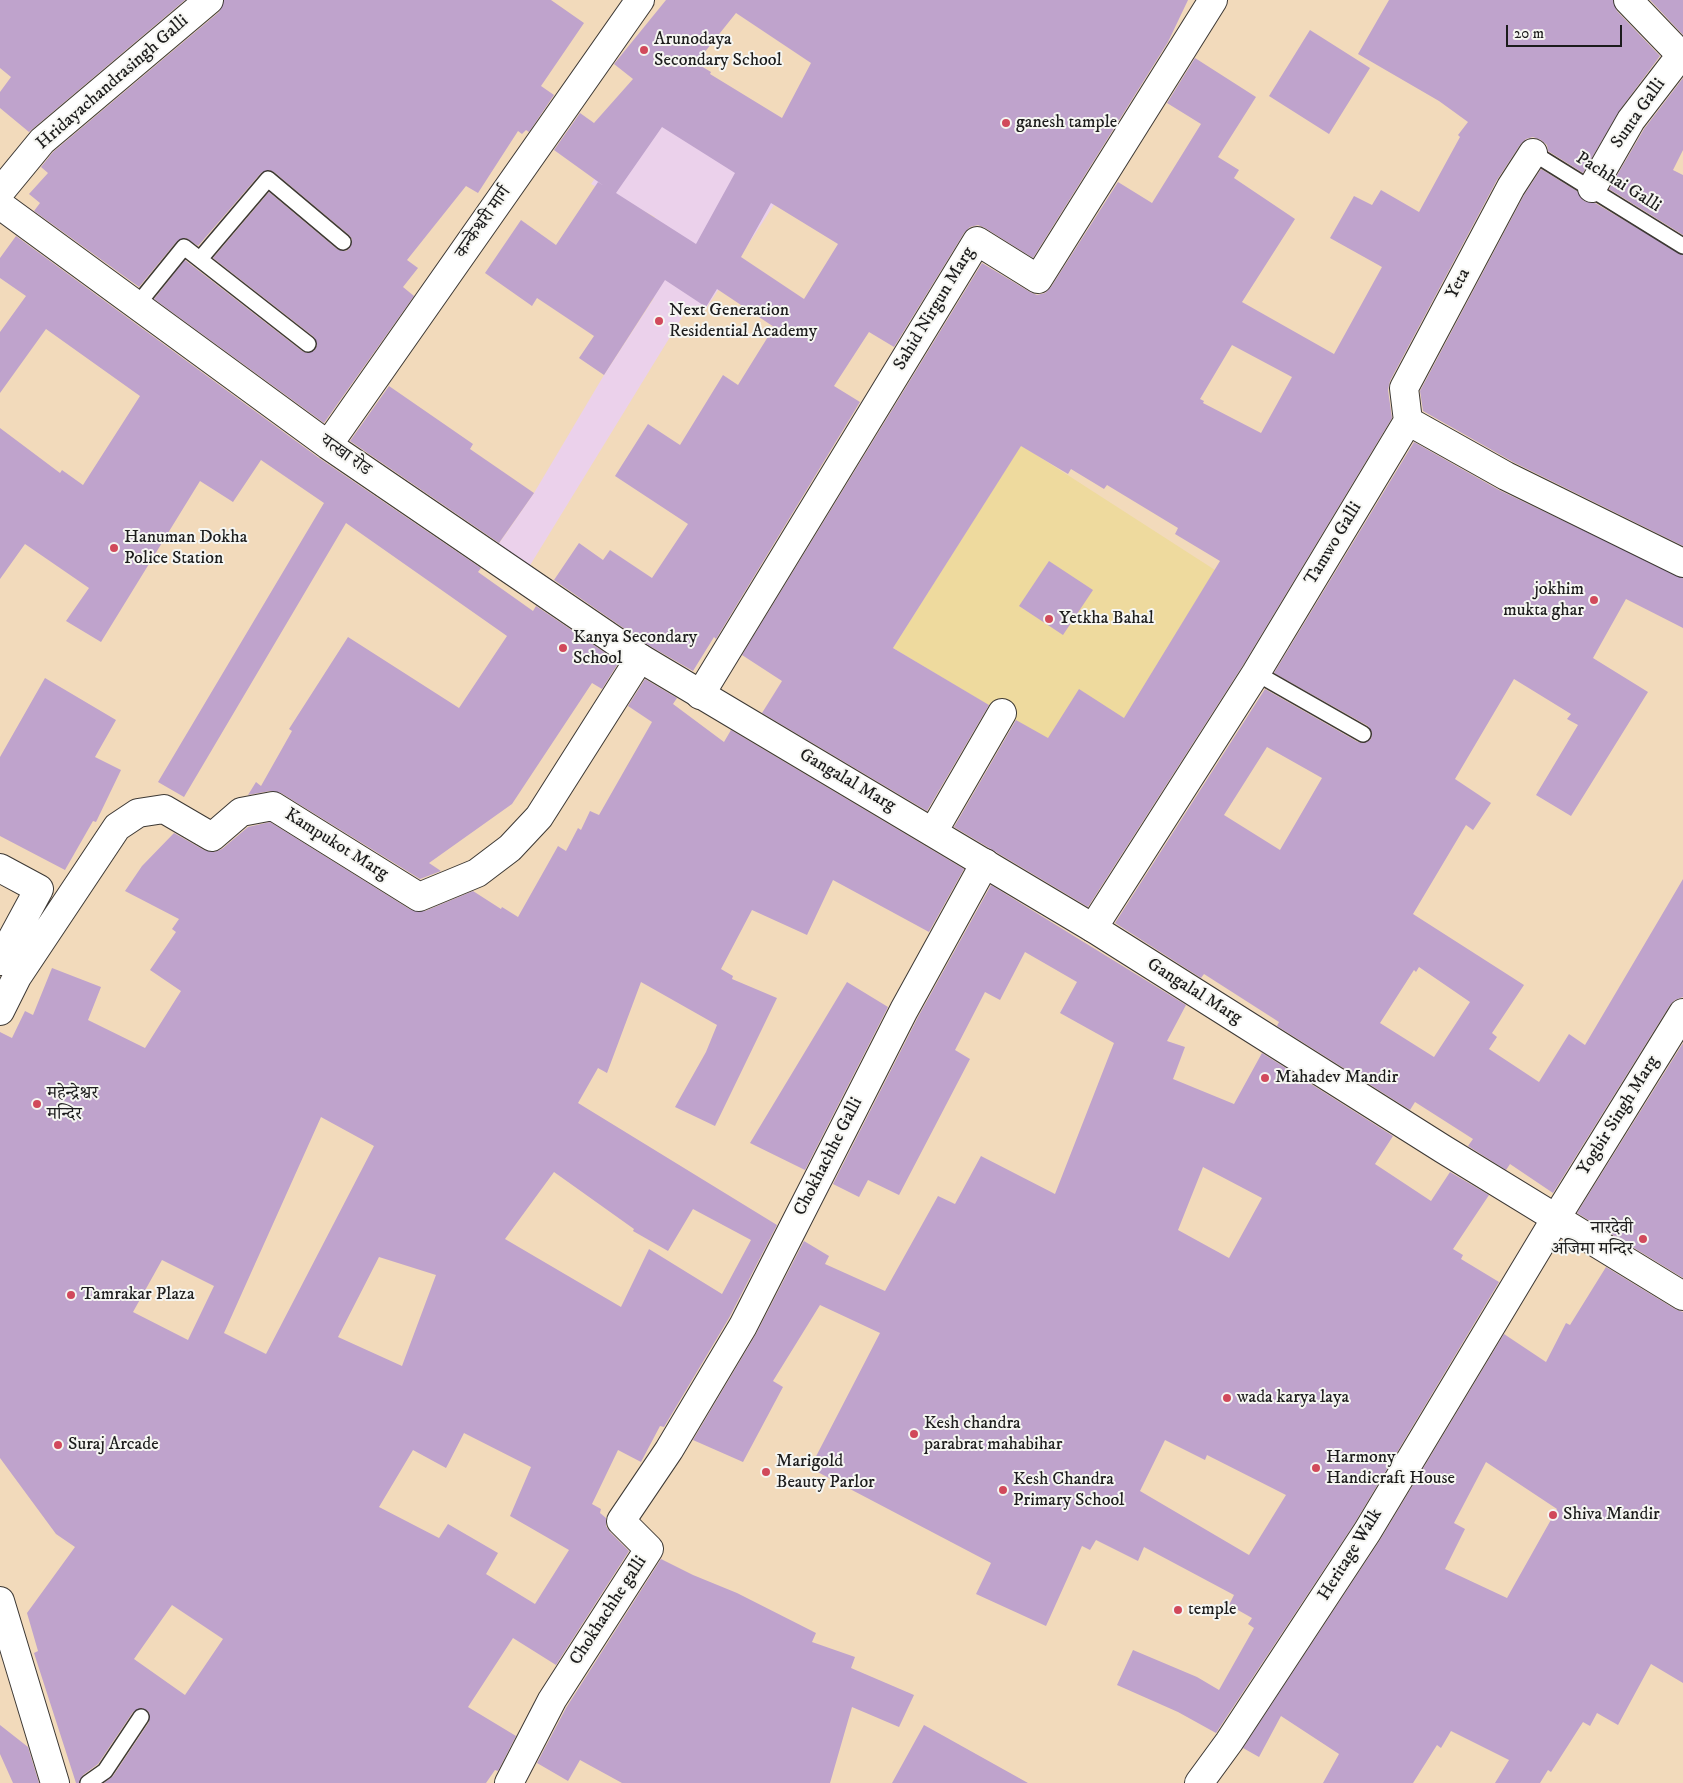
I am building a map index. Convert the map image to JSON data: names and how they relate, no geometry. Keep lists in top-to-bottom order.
{
  "streets": {
    "street": [
      "Hridayachandrasingh Galli",
      "Sunta Galli",
      "कन्केश्वरी मार्ग",
      "Yeta",
      "Sahid Nirgun Marg",
      "यत्खा रोड",
      "Tamwo Galli",
      "Gangalal Marg",
      "Kampukot Marg",
      "Yogbir Singh Marg",
      "Chokhachhe Galli",
      "Heritage Walk",
      "Chokhachhe galli"
    ],
    "lane": ["Pachhai Galli"]
  },
  "crossings": [
    ["Sunta Galli", "Pachhai Galli"],
    ["Pachhai Galli", "Yeta"],
    ["कन्केश्वरी मार्ग", "यत्खा रोड"],
    ["Yeta", "Tamwo Galli"],
    ["Sahid Nirgun Marg", "यत्खा रोड"],
    ["Sahid Nirgun Marg", "Gangalal Marg"],
    ["यत्खा रोड", "Gangalal Marg"],
    ["यत्खा रोड", "Kampukot Marg"],
    ["Tamwo Galli", "Gangalal Marg"],
    ["Gangalal Marg", "Yogbir Singh Marg"],
    ["Gangalal Marg", "Chokhachhe Galli"],
    ["Gangalal Marg", "Heritage Walk"],
    ["Yogbir Singh Marg", "Heritage Walk"],
    ["Chokhachhe Galli", "Chokhachhe galli"]
  ],
  "places": [
    "Arunodaya Secondary School",
    "ganesh tample",
    "Next Generation Residential Academy",
    "Hanuman Dokha Police Station",
    "jokhim mukta ghar",
    "Yetkha Bahal",
    "Kanya Secondary School",
    "Mahadev Mandir",
    "महेन्द्रेश्वर मन्दिर",
    "नारदेवी अजिमा मन्दिर",
    "Tamrakar Plaza",
    "wada karya laya",
    "Kesh chandra parabrat mahabihar",
    "Suraj Arcade",
    "Harmony Handicraft House",
    "Marigold Beauty Parlor",
    "Kesh Chandra Primary School",
    "Shiva Mandir",
    "temple"
  ],
  "scale_bar": "20 m"
}
